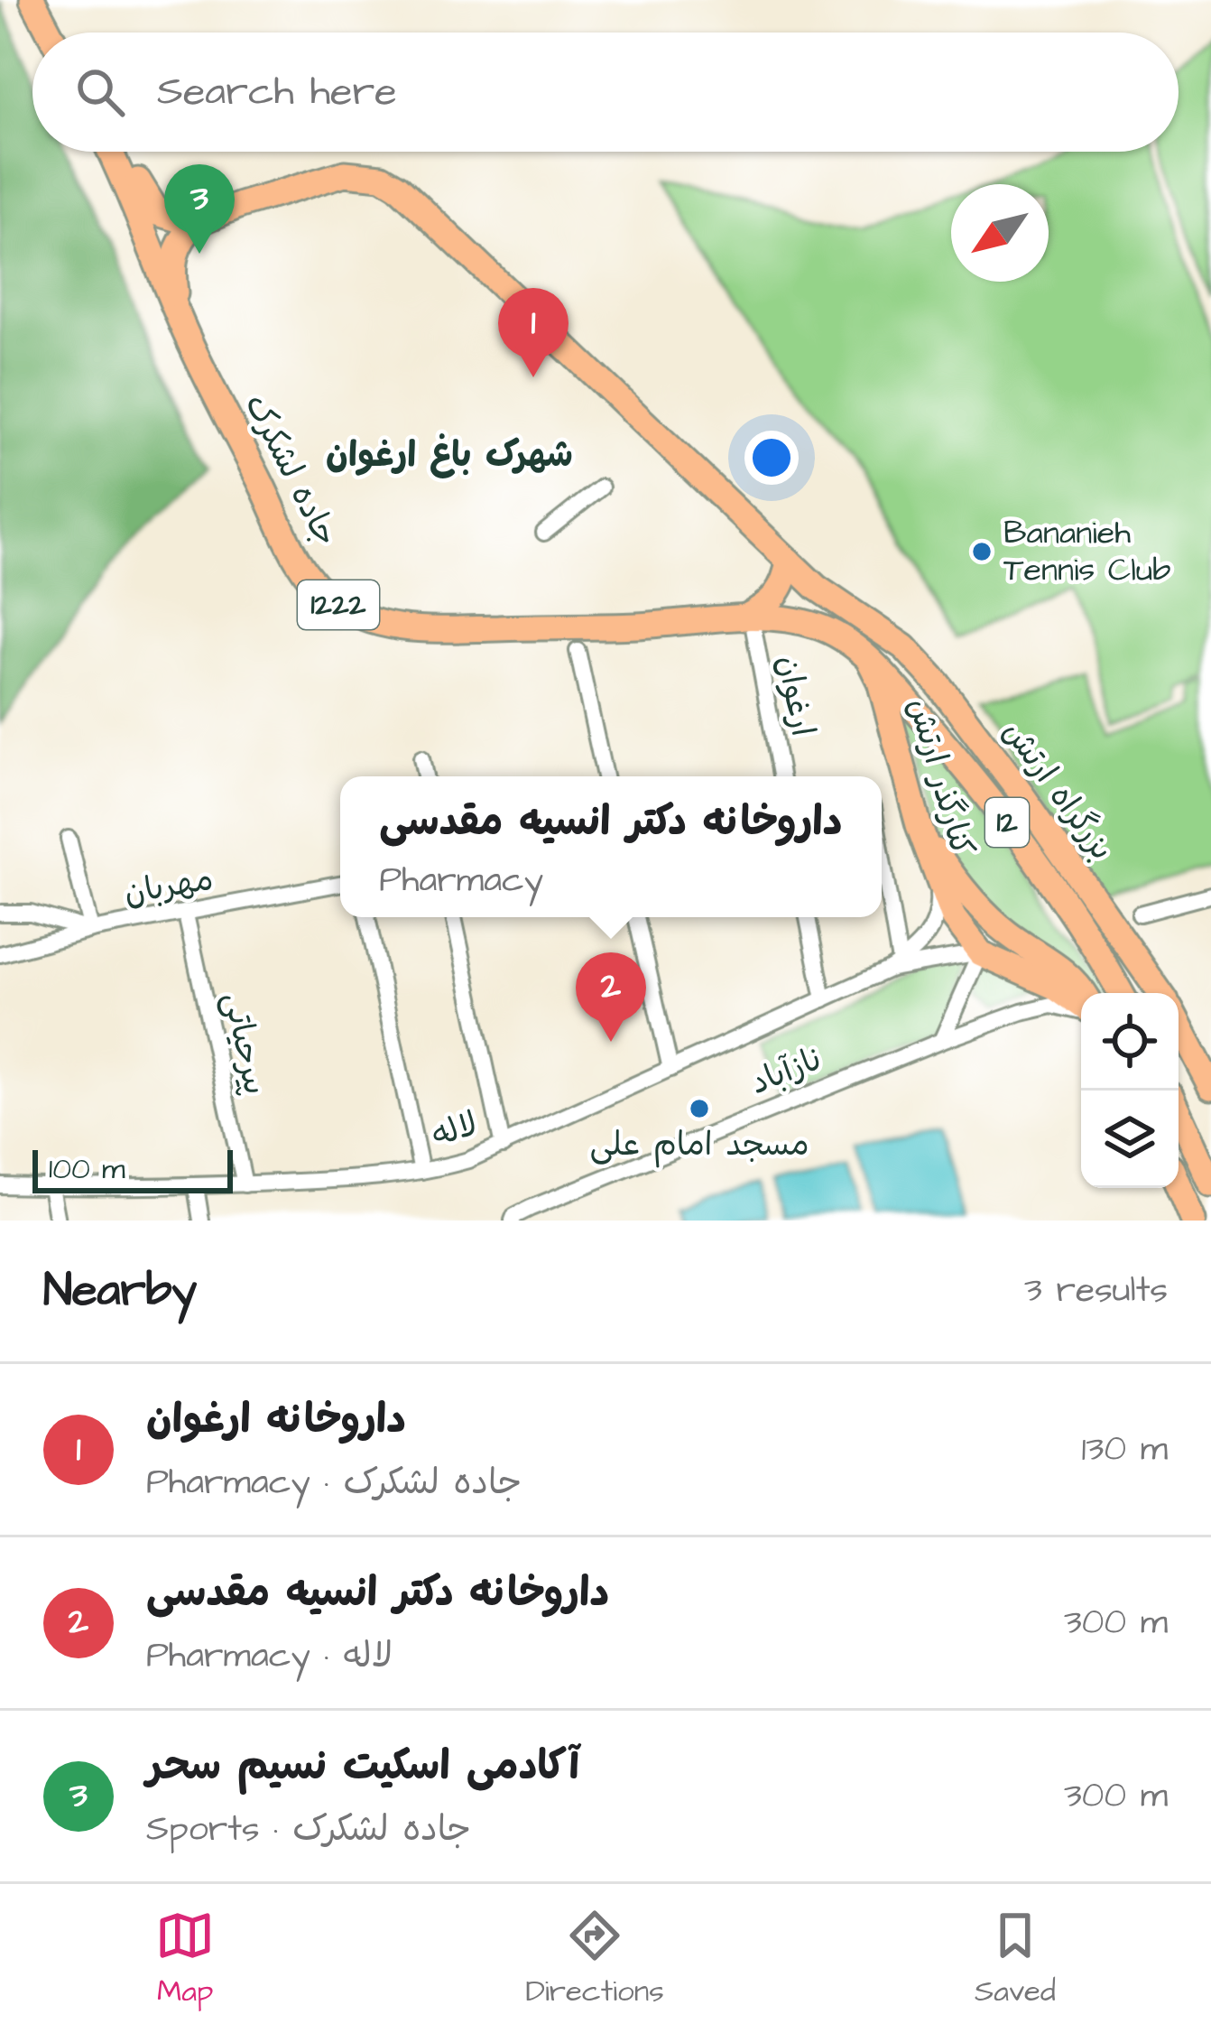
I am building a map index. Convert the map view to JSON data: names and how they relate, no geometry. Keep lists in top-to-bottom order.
{
  "streets": {
    "main road": [
      "جاده لشکرک",
      "1222",
      "کنارگذر ارتش",
      "بزرگراه ارتش",
      "12"
    ],
    "street": [
      "ارغوان",
      "مهربان",
      "پیرحیاتی",
      "نازآباد",
      "لاله"
    ]
  },
  "crossings": [
    ["جاده لشکرک", "1222"],
    ["جاده لشکرک", "ارغوان"],
    ["جاده لشکرک", "کنارگذر ارتش"],
    ["جاده لشکرک", "بزرگراه ارتش"],
    ["کنارگذر ارتش", "بزرگراه ارتش"],
    ["کنارگذر ارتش", "لاله"],
    ["مهربان", "پیرحیاتی"],
    ["پیرحیاتی", "لاله"]
  ],
  "districts": ["شهرک باغ ارغوان"],
  "places": ["Bananieh Tennis Club", "مسجد امام علی"],
  "scale_bar": "100 m",
  "north": "bottom left",
  "page": {
    "search": "Search here",
    "pins": ["3", "1", "2"],
    "popup": ["داروخانه دکتر انسیه مقدسی", "Pharmacy"],
    "scale": "100 m",
    "heading": ["Nearby", "3 results"],
    "list": [
      {
        "mark": "1",
        "name": "داروخانه ارغوان",
        "note": "Pharmacy · جاده لشکرک",
        "value": "130 m"
      },
      {
        "mark": "2",
        "name": "داروخانه دکتر انسیه مقدسی",
        "note": "Pharmacy · لاله",
        "value": "300 m"
      },
      {
        "mark": "3",
        "name": "آکادمی اسکیت نسیم سحر",
        "note": "Sports · جاده لشکرک",
        "value": "300 m"
      }
    ],
    "nav": ["Map", "Directions", "Saved"]
  }
}
